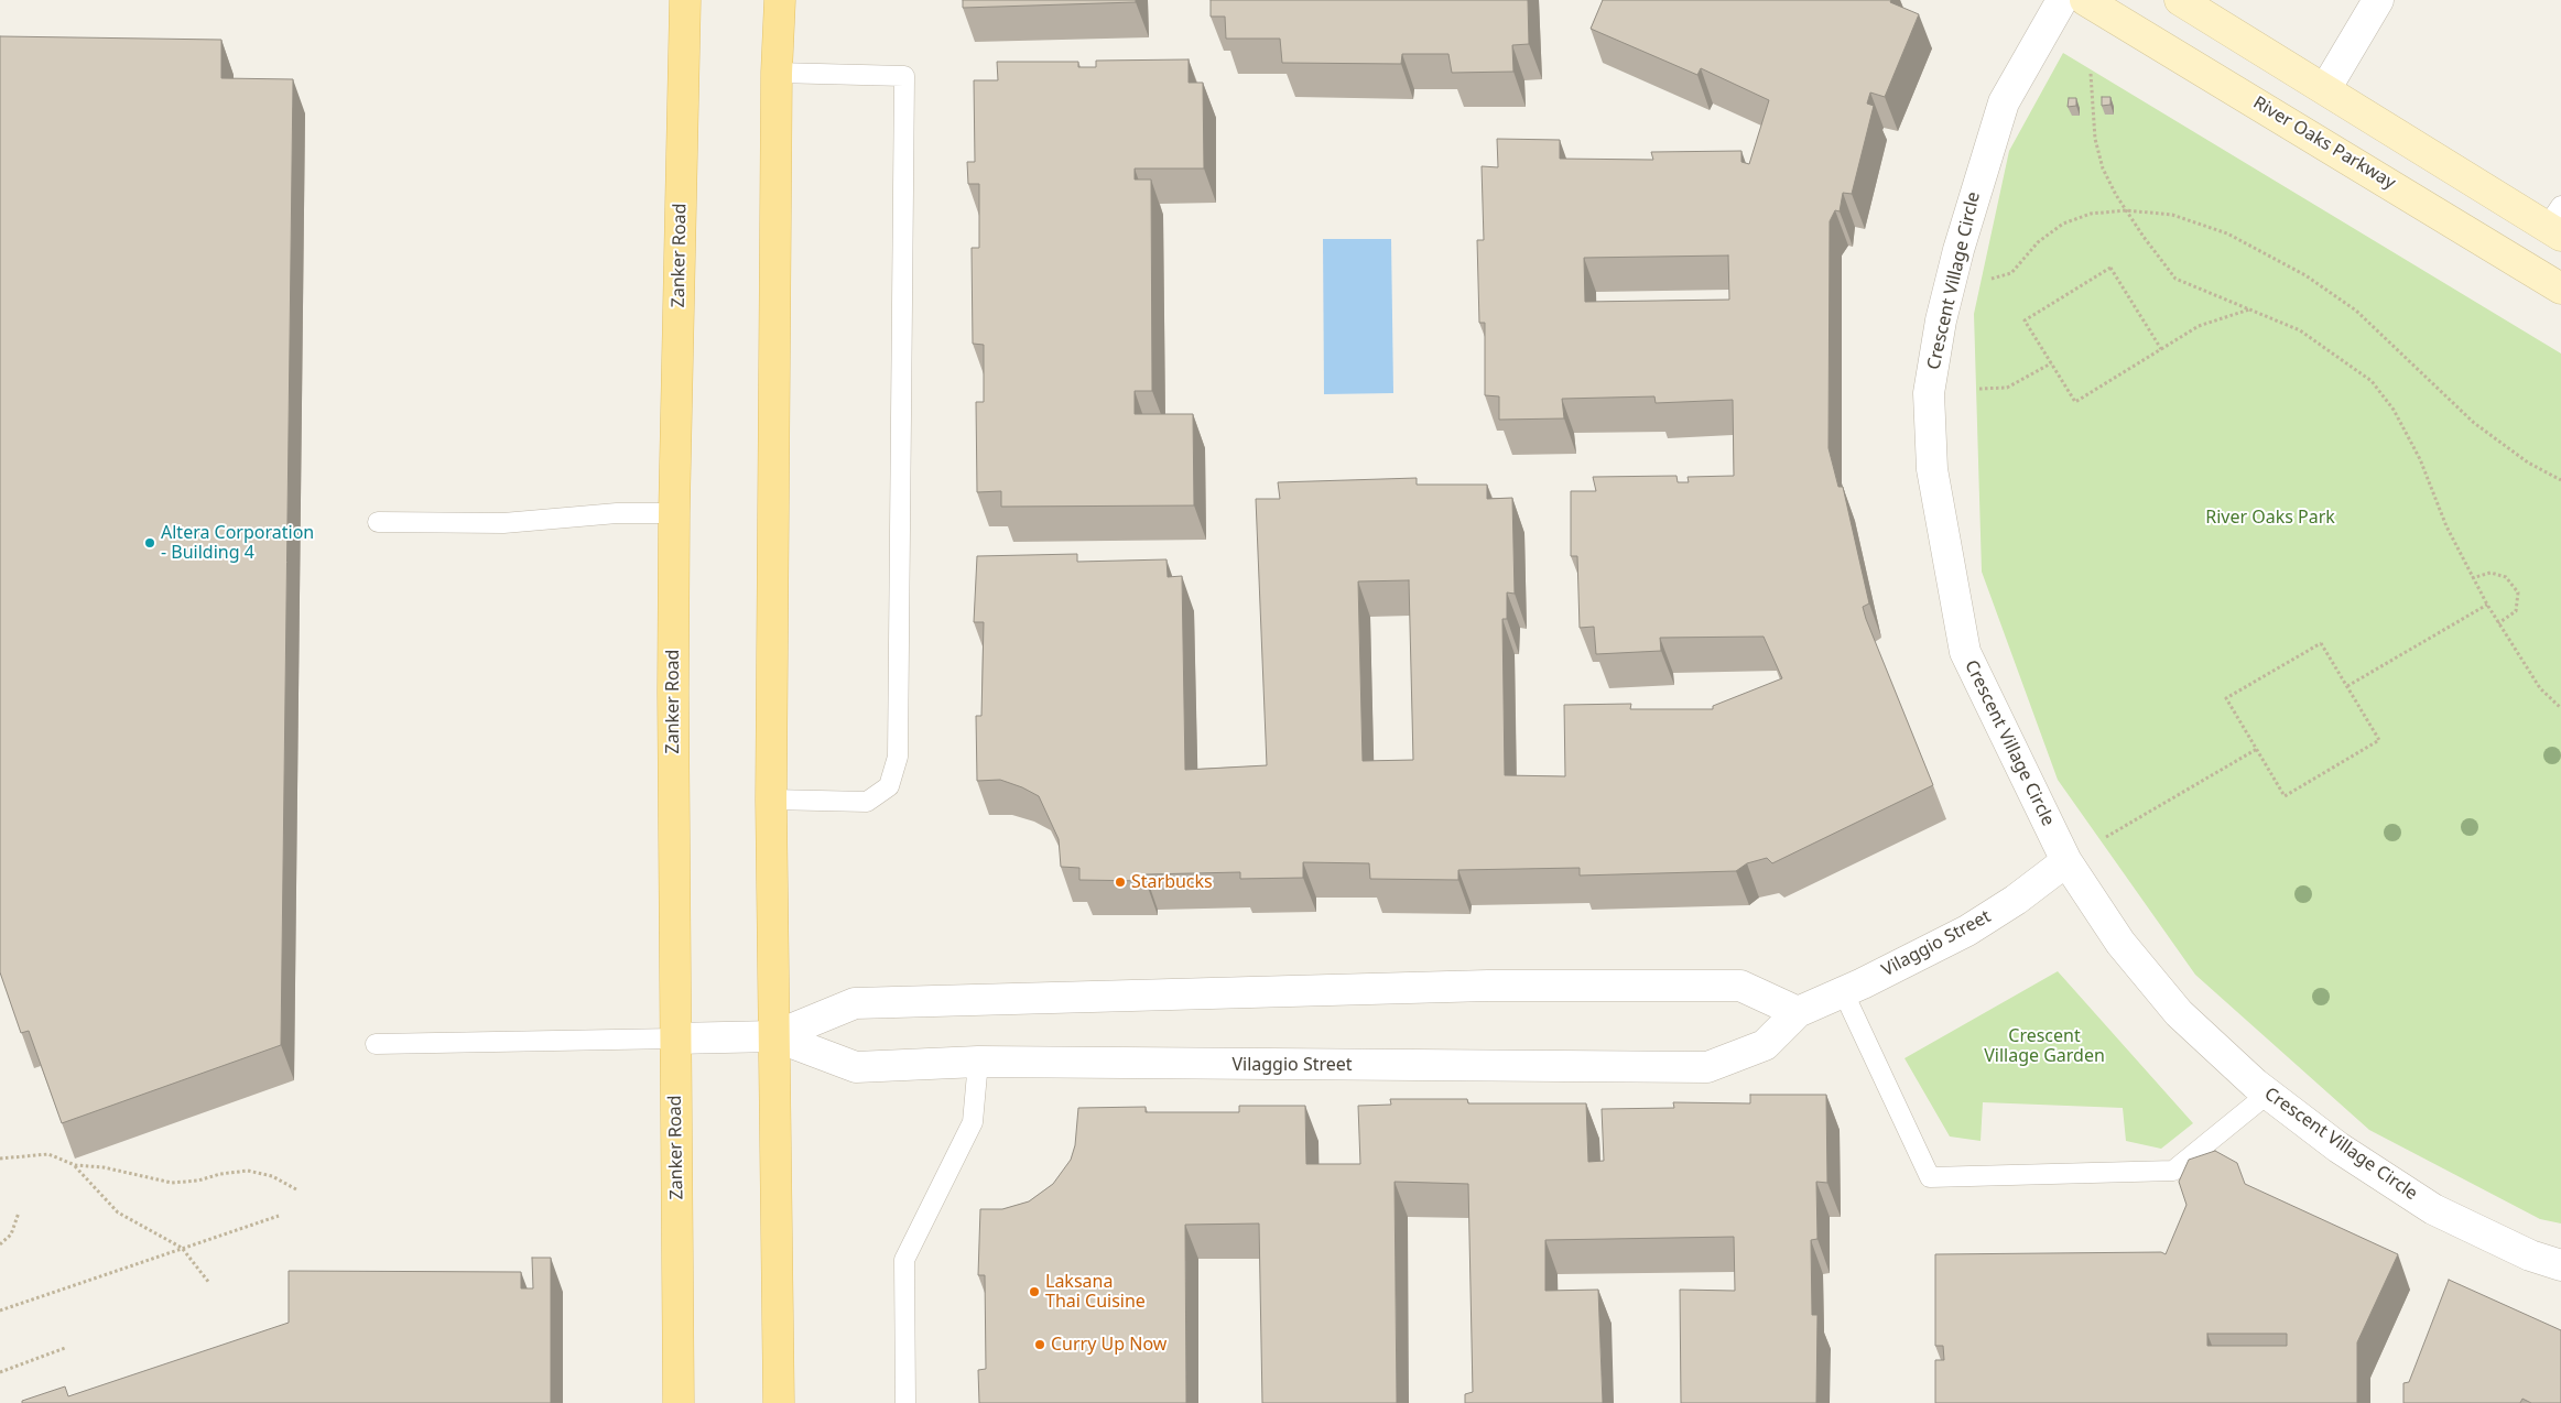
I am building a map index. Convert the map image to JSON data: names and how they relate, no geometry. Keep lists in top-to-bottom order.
{
  "streets": {
    "main road": ["Zanker Road"],
    "street": ["River Oaks Parkway", "Crescent Village Circle", "Vilaggio Street"]
  },
  "crossings": [
    ["Zanker Road", "Vilaggio Street"],
    ["Crescent Village Circle", "Vilaggio Street"]
  ],
  "parks": ["River Oaks Park", "Crescent Village Garden"],
  "places": [
    "Altera Corporation - Building 4",
    "Starbucks",
    "Laksana Thai Cuisine",
    "Curry Up Now"
  ]
}
